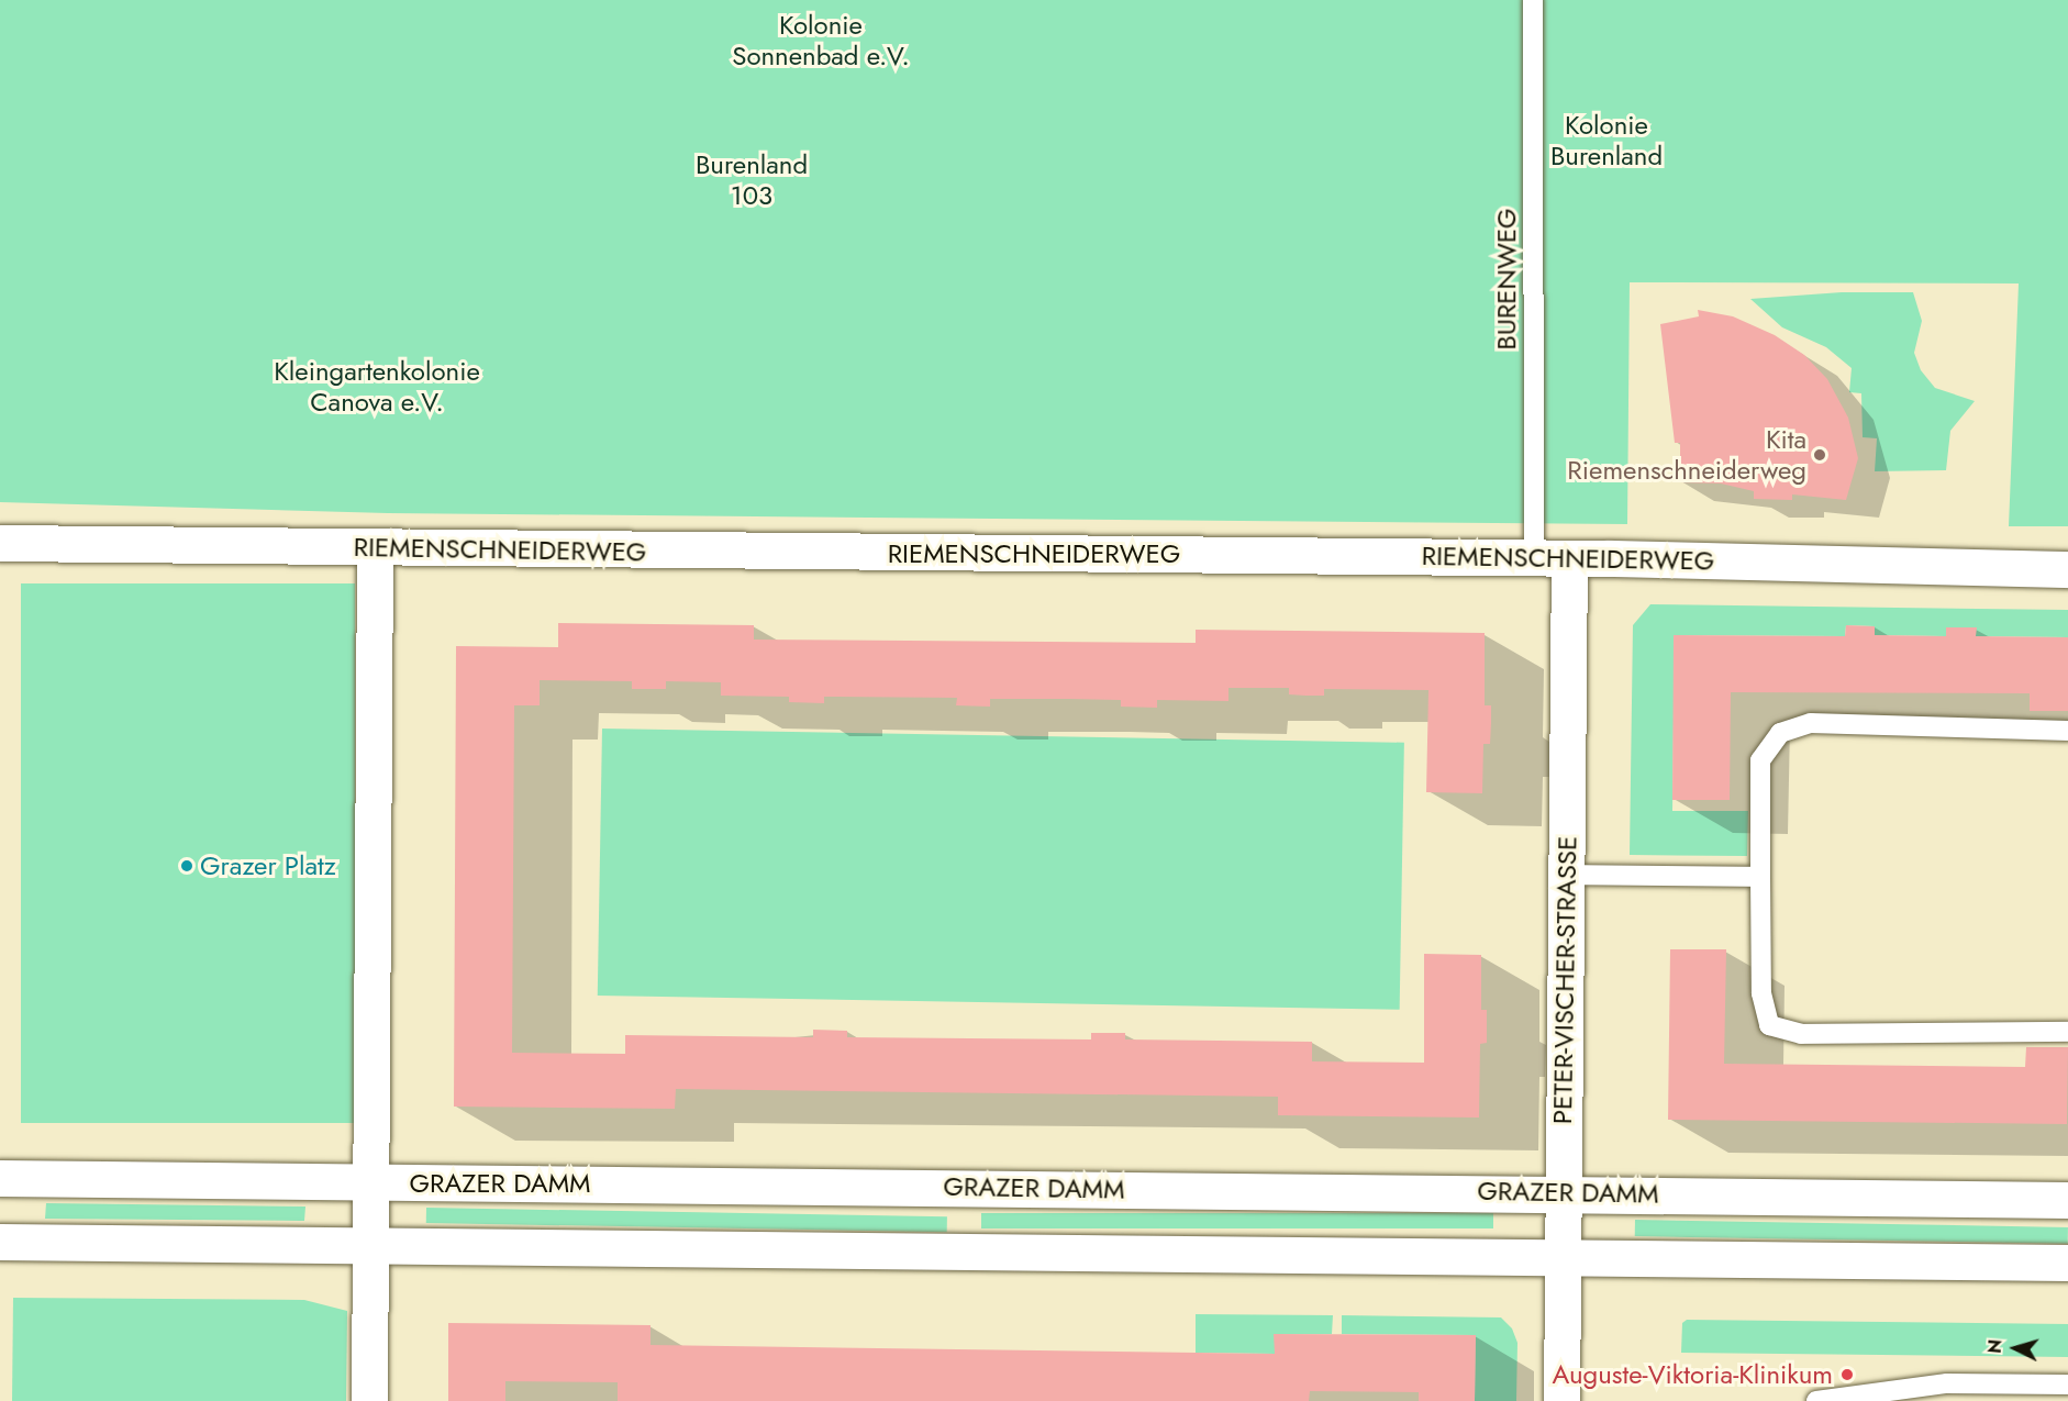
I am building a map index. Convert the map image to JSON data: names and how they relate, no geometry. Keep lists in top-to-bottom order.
{
  "streets": {
    "main road": ["RIEMENSCHNEIDERWEG", "PETER-VISCHER-STRASSE", "GRAZER DAMM"],
    "lane": ["BURENWEG"]
  },
  "crossings": [
    ["BURENWEG", "RIEMENSCHNEIDERWEG"],
    ["RIEMENSCHNEIDERWEG", "PETER-VISCHER-STRASSE"],
    ["PETER-VISCHER-STRASSE", "GRAZER DAMM"]
  ],
  "parks": [
    "Kolonie Sonnenbad e.V.",
    "Kolonie Burenland",
    "Burenland 103",
    "Kleingartenkolonie Canova e.V."
  ],
  "places": ["Kita Riemenschneiderweg", "Grazer Platz", "Auguste-Viktoria-Klinikum"],
  "north": "left"
}
